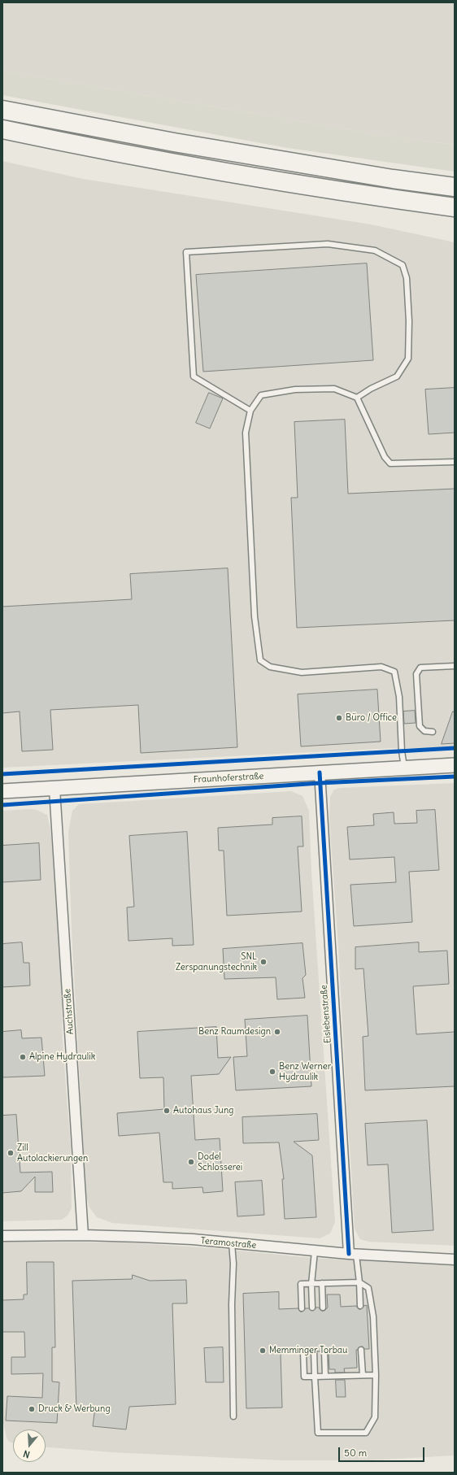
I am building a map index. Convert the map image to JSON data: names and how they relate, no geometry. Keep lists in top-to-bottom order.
{
  "streets": {
    "street": [
      "Fraunhoferstraße",
      "Auchstraße",
      "Eislebenstraße",
      "Teramostraße"
    ]
  },
  "crossings": [
    ["Fraunhoferstraße", "Auchstraße"],
    ["Fraunhoferstraße", "Eislebenstraße"],
    ["Auchstraße", "Teramostraße"],
    ["Eislebenstraße", "Teramostraße"]
  ],
  "places": [
    "Büro / Office",
    "SNL Zerspanungstechnik",
    "Benz Raumdesign",
    "Alpine Hydraulik",
    "Benz Werner Hydraulik",
    "Autohaus Jung",
    "Zill Autolackierungen",
    "Dodel Schlosserei",
    "Memminger Torbau",
    "Druck & Werbung"
  ],
  "scale_bar": "50 m",
  "north": "bottom"
}
